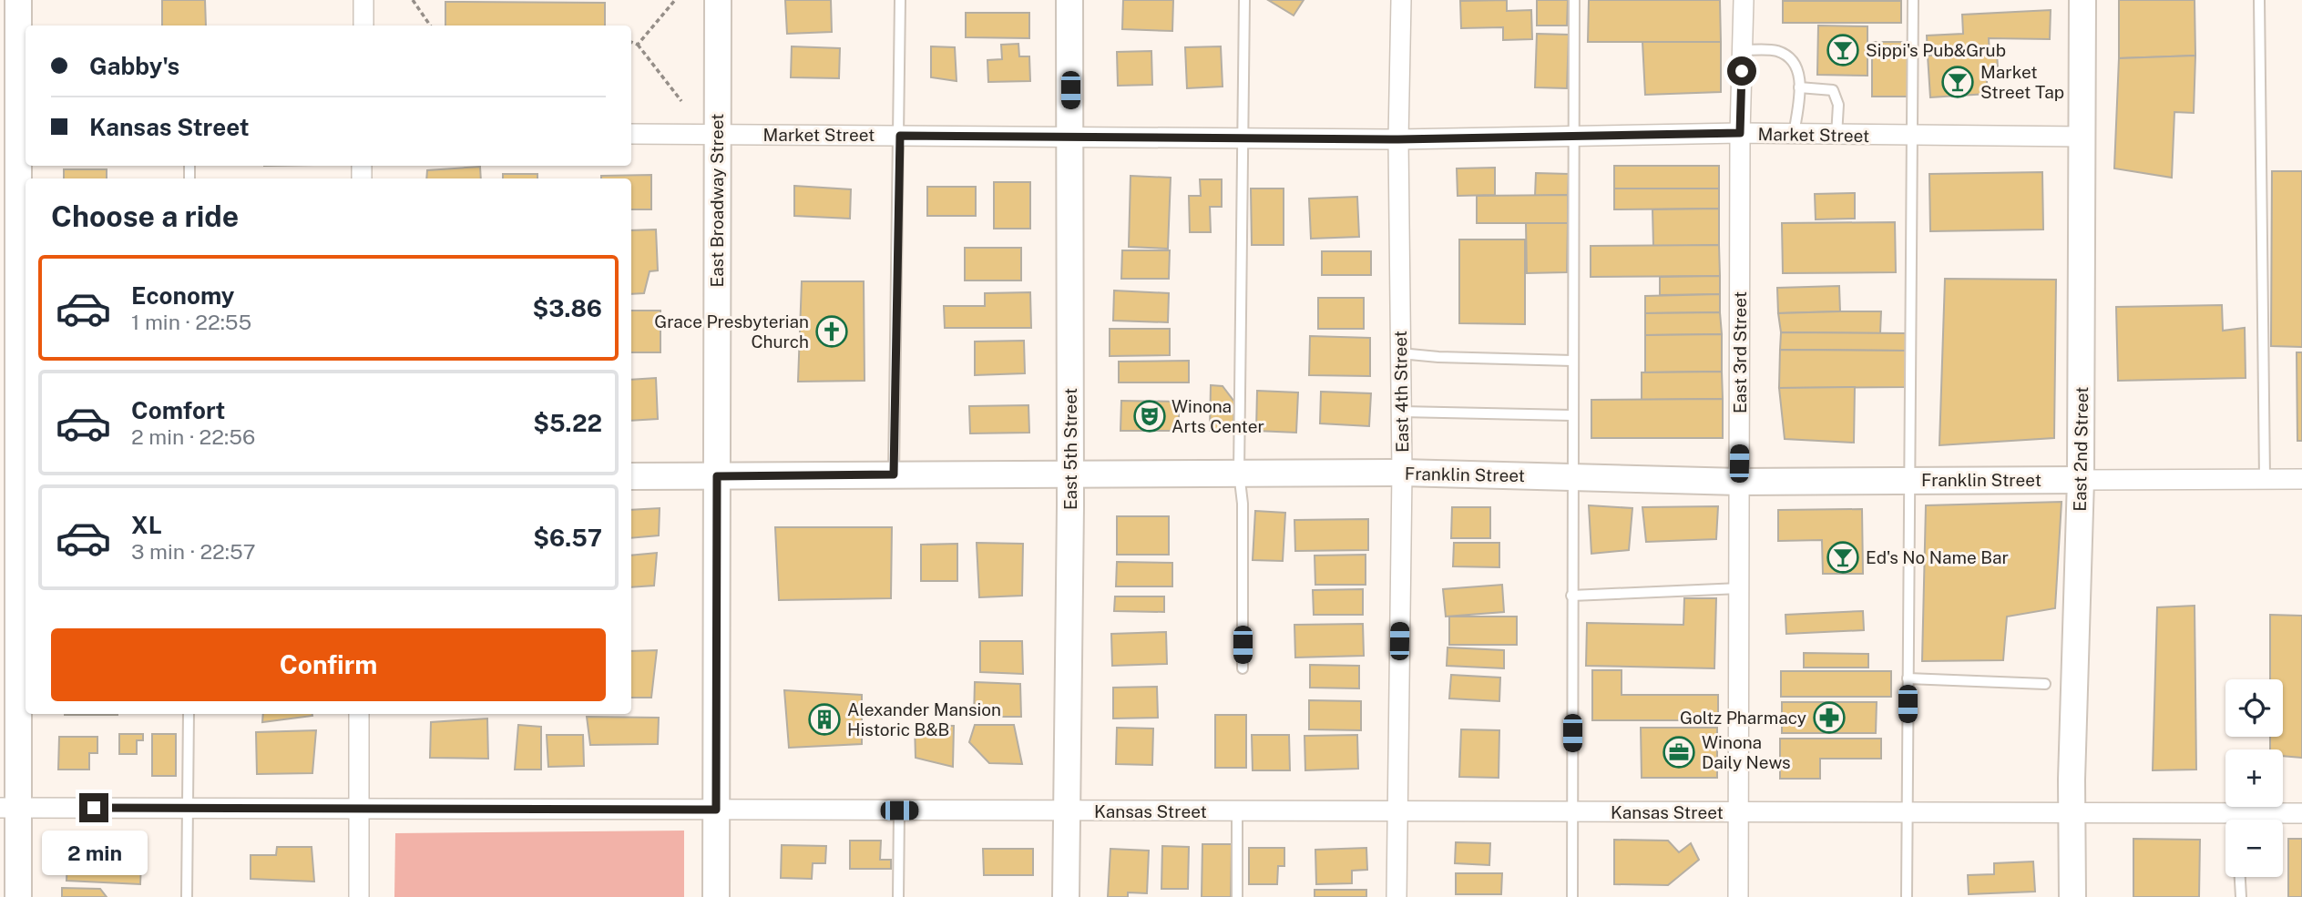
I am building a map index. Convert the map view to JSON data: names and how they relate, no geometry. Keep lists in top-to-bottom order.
{
  "streets": {
    "street": [
      "Market Street",
      "East Broadway Street",
      "East 3rd Street",
      "East 4th Street",
      "East 5th Street",
      "East 2nd Street",
      "Franklin Street",
      "Kansas Street"
    ]
  },
  "crossings": [
    ["Market Street", "East Broadway Street"],
    ["Market Street", "East 3rd Street"],
    ["Market Street", "East 4th Street"],
    ["Market Street", "East 5th Street"],
    ["Market Street", "East 2nd Street"],
    ["East Broadway Street", "Franklin Street"],
    ["East Broadway Street", "Kansas Street"],
    ["East 3rd Street", "Franklin Street"],
    ["East 3rd Street", "Kansas Street"],
    ["East 4th Street", "Franklin Street"],
    ["East 4th Street", "Kansas Street"],
    ["East 5th Street", "Franklin Street"],
    ["East 5th Street", "Kansas Street"],
    ["East 2nd Street", "Franklin Street"],
    ["East 2nd Street", "Kansas Street"]
  ],
  "places": {
    "bar": ["Sippi's Pub&Grub", "Market Street Tap", "Ed's No Name Bar"],
    "church": ["Grace Presbyterian Church"],
    "theatre": ["Winona Arts Center"],
    "pharmacy": ["Goltz Pharmacy"],
    "building": ["Alexander Mansion Historic B&B"],
    "office": ["Winona Daily News"]
  },
  "page": {
    "banner": ["Gabby's", "Kansas Street"],
    "heading": "Choose a ride",
    "list": [
      {
        "name": "Economy",
        "note": "1 min · 22:55",
        "value": "$3.86"
      },
      {
        "name": "Comfort",
        "note": "2 min · 22:56",
        "value": "$5.22"
      },
      {
        "name": "XL",
        "note": "3 min · 22:57",
        "value": "$6.57"
      }
    ],
    "buttons": "Confirm",
    "map_buttons": ["+", "−"],
    "bubble": "2 min"
  }
}
